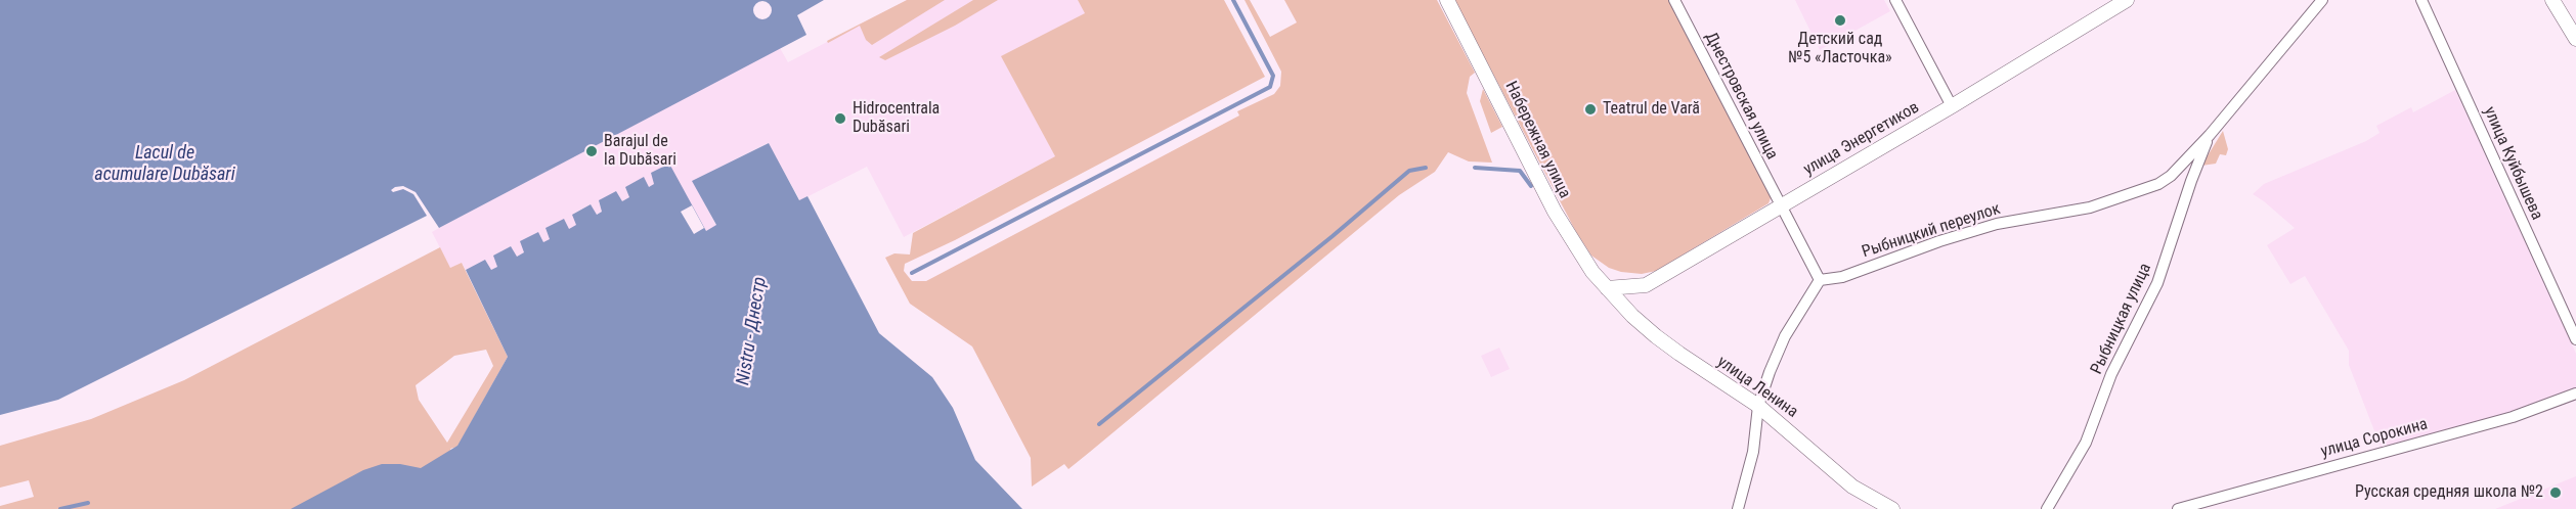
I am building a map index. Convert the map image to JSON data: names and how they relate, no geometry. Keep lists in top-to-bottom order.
{
  "streets": {
    "street": [
      "Днестровская улица",
      "улица Энергетиков",
      "Набережная улица",
      "улица Куйбышева",
      "Рыбницкий переулок",
      "Рыбницкая улица",
      "улица Ленина",
      "улица Сорокина"
    ]
  },
  "crossings": [
    ["Днестровская улица", "улица Энергетиков"],
    ["Днестровская улица", "Рыбницкий переулок"],
    ["улица Энергетиков", "Набережная улица"],
    ["улица Энергетиков", "улица Ленина"],
    ["Набережная улица", "улица Ленина"],
    ["Рыбницкий переулок", "Рыбницкая улица"]
  ],
  "water": ["Lacul de acumulare Dubăsari", "Nistru - Днестр"],
  "places": [
    "Детский сад №5 «Ласточка»",
    "Teatrul de Vară",
    "Hidrocentrala Dubăsari",
    "Barajul de la Dubăsari",
    "Русская средняя школа №2"
  ]
}
